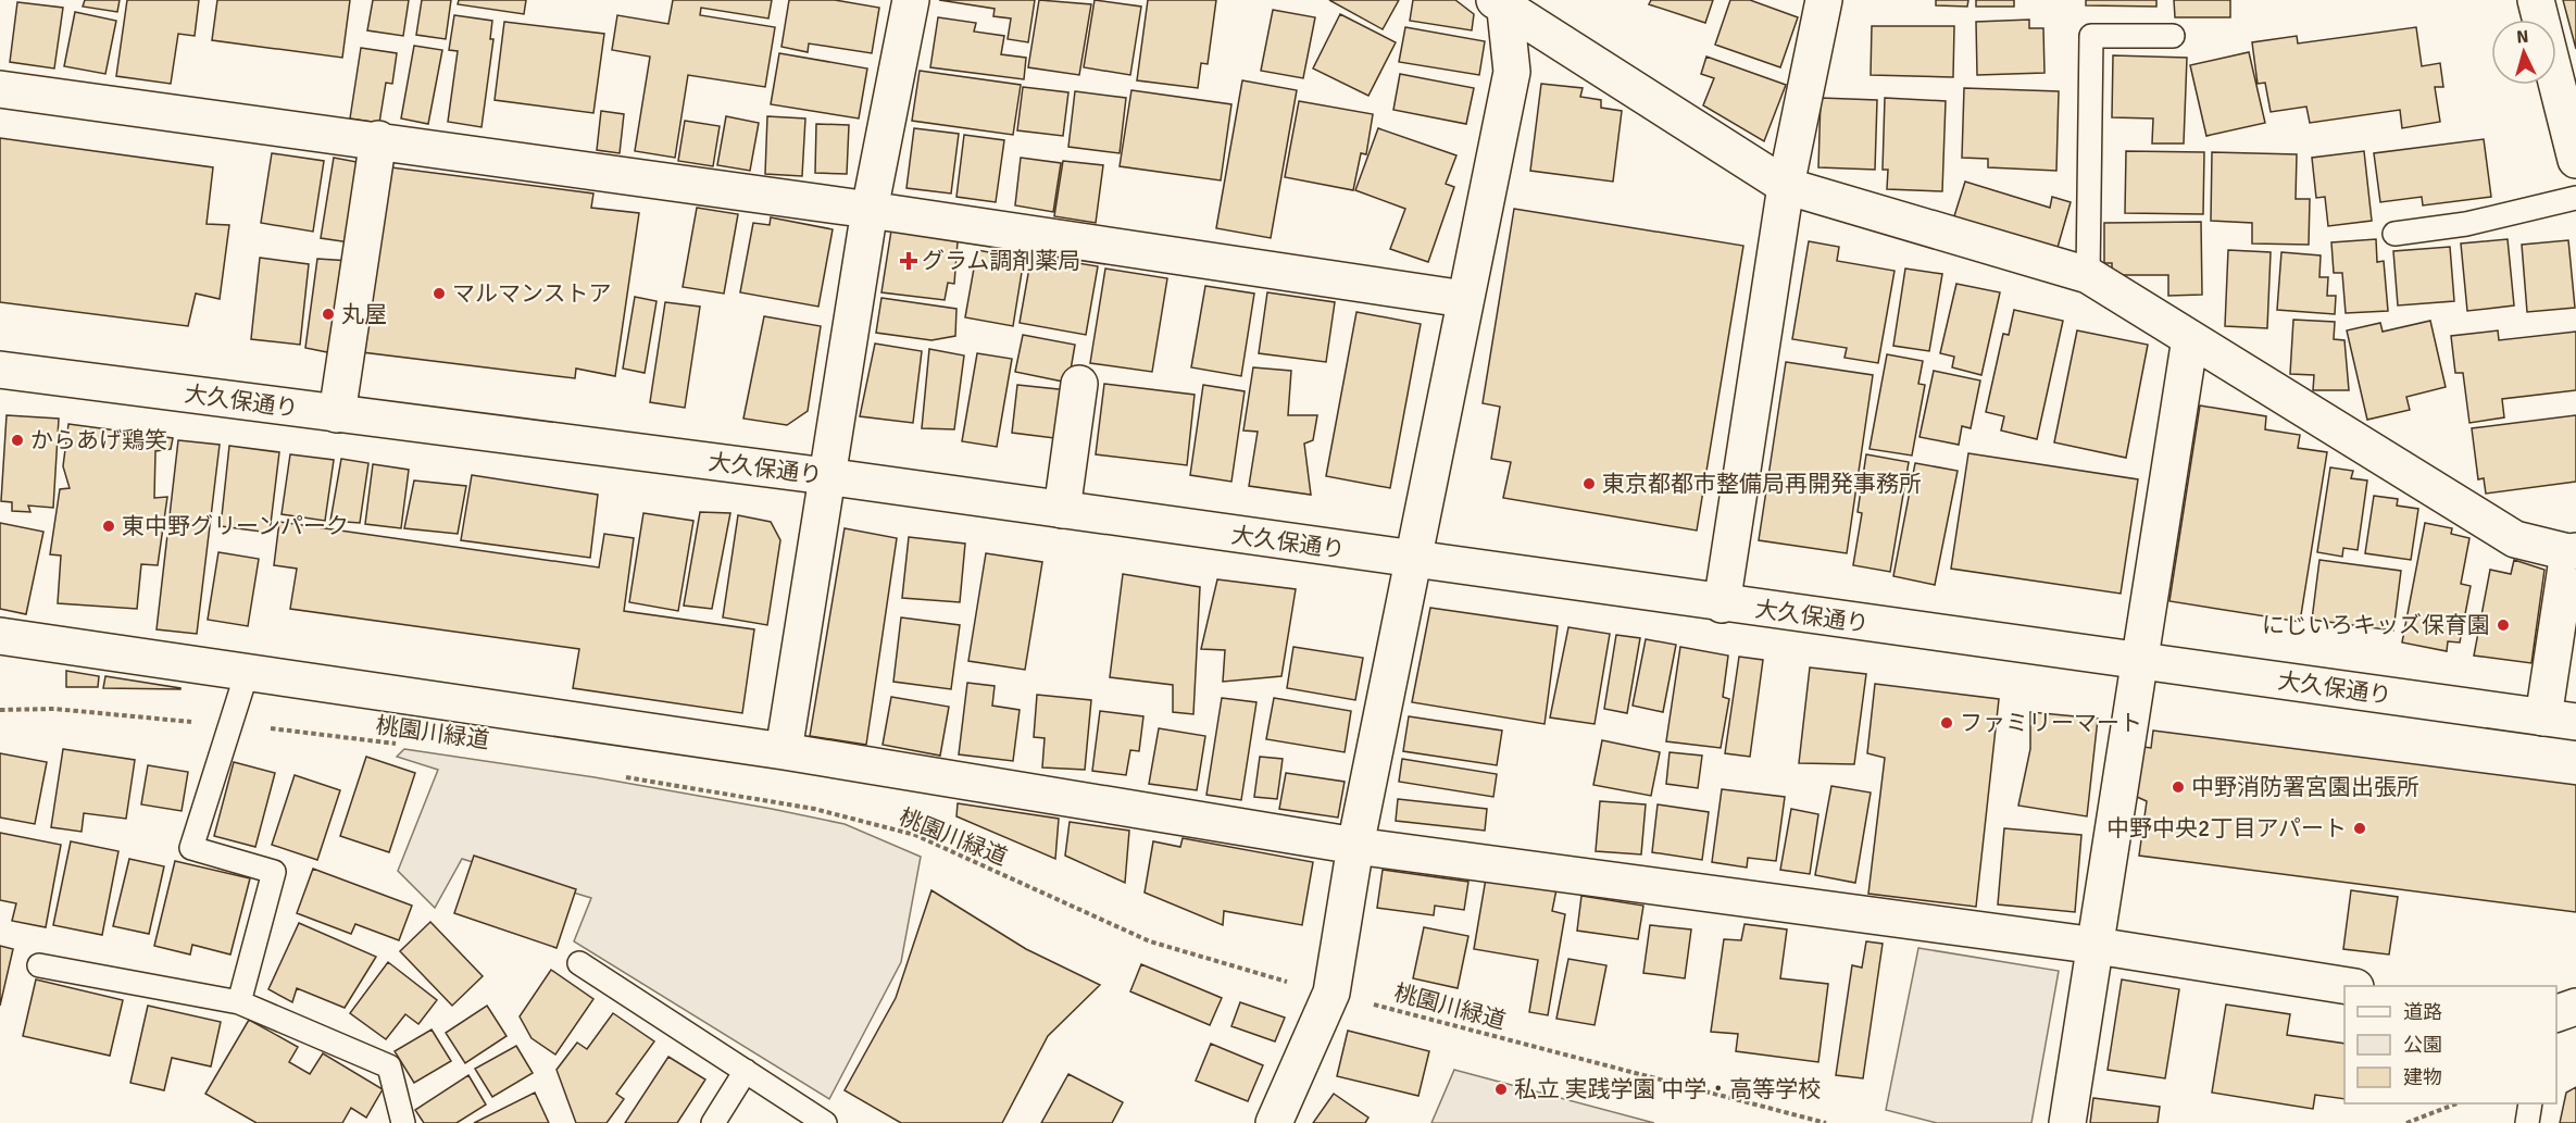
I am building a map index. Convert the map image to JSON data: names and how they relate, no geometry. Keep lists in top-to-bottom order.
{
  "streets": {
    "street": ["大久保通り"],
    "path": ["桃園川緑道"]
  },
  "places": {
    "health": ["グラム調剤薬局"],
    "other": [
      "マルマンストア",
      "丸屋",
      "からあげ鶏笑",
      "東京都都市整備局再開発事務所",
      "東中野グリーンパーク",
      "にじいろキッズ保育園",
      "ファミリーマート",
      "中野消防署宮園出張所",
      "中野中央2丁目アパート",
      "私立 実践学園 中学・高等学校"
    ]
  },
  "legend": ["道路", "公園", "建物"],
  "north": "top"
}
